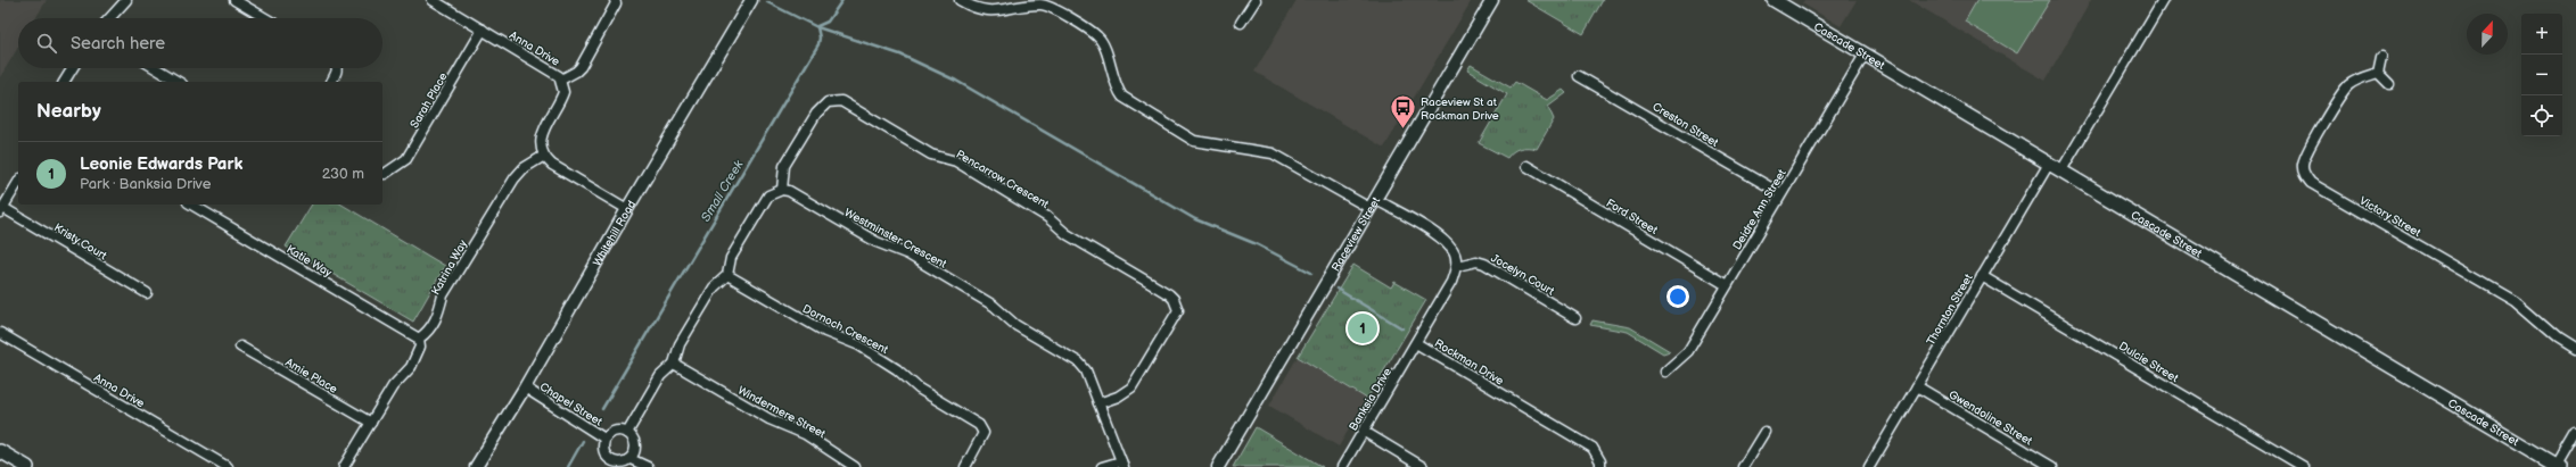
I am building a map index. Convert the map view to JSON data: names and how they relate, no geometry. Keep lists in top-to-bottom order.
{
  "streets": {
    "main road": ["Cascade Street"],
    "street": [
      "Anna Drive",
      "Sarah Place",
      "Creston Street",
      "Pencarrow Crescent",
      "Deidre Ann Street",
      "Ford Street",
      "Victory Street",
      "Whitehill Road",
      "Raceview Street",
      "Westminster Crescent",
      "Kristy Court",
      "Katie Way",
      "Katrina Way",
      "Jocelyn Court",
      "Thornton Street",
      "Dornoch Crescent",
      "Rockman Drive",
      "Dulcie Street",
      "Amie Place",
      "Banksia Drive",
      "Chapel Street",
      "Windermere Street",
      "Gwendoline Street"
    ]
  },
  "crossings": [
    ["Cascade Street", "Deidre Ann Street"],
    ["Cascade Street", "Thornton Street"],
    ["Anna Drive", "Sarah Place"],
    ["Anna Drive", "Katrina Way"],
    ["Creston Street", "Deidre Ann Street"],
    ["Pencarrow Crescent", "Westminster Crescent"],
    ["Deidre Ann Street", "Ford Street"],
    ["Whitehill Road", "Chapel Street"],
    ["Katie Way", "Katrina Way"],
    ["Jocelyn Court", "Rockman Drive"],
    ["Thornton Street", "Dulcie Street"],
    ["Thornton Street", "Gwendoline Street"],
    ["Rockman Drive", "Banksia Drive"]
  ],
  "water": ["Small Creek"],
  "places": {
    "bus stop": ["Raceview St at Rockman Drive"]
  },
  "north": "top",
  "page": {
    "map_buttons": ["+", "−"],
    "search": "Search here",
    "heading": "Nearby",
    "list": [
      {
        "mark": "1",
        "name": "Leonie Edwards Park",
        "note": "Park · Banksia Drive",
        "value": "230 m"
      }
    ],
    "pins": "1"
  }
}
